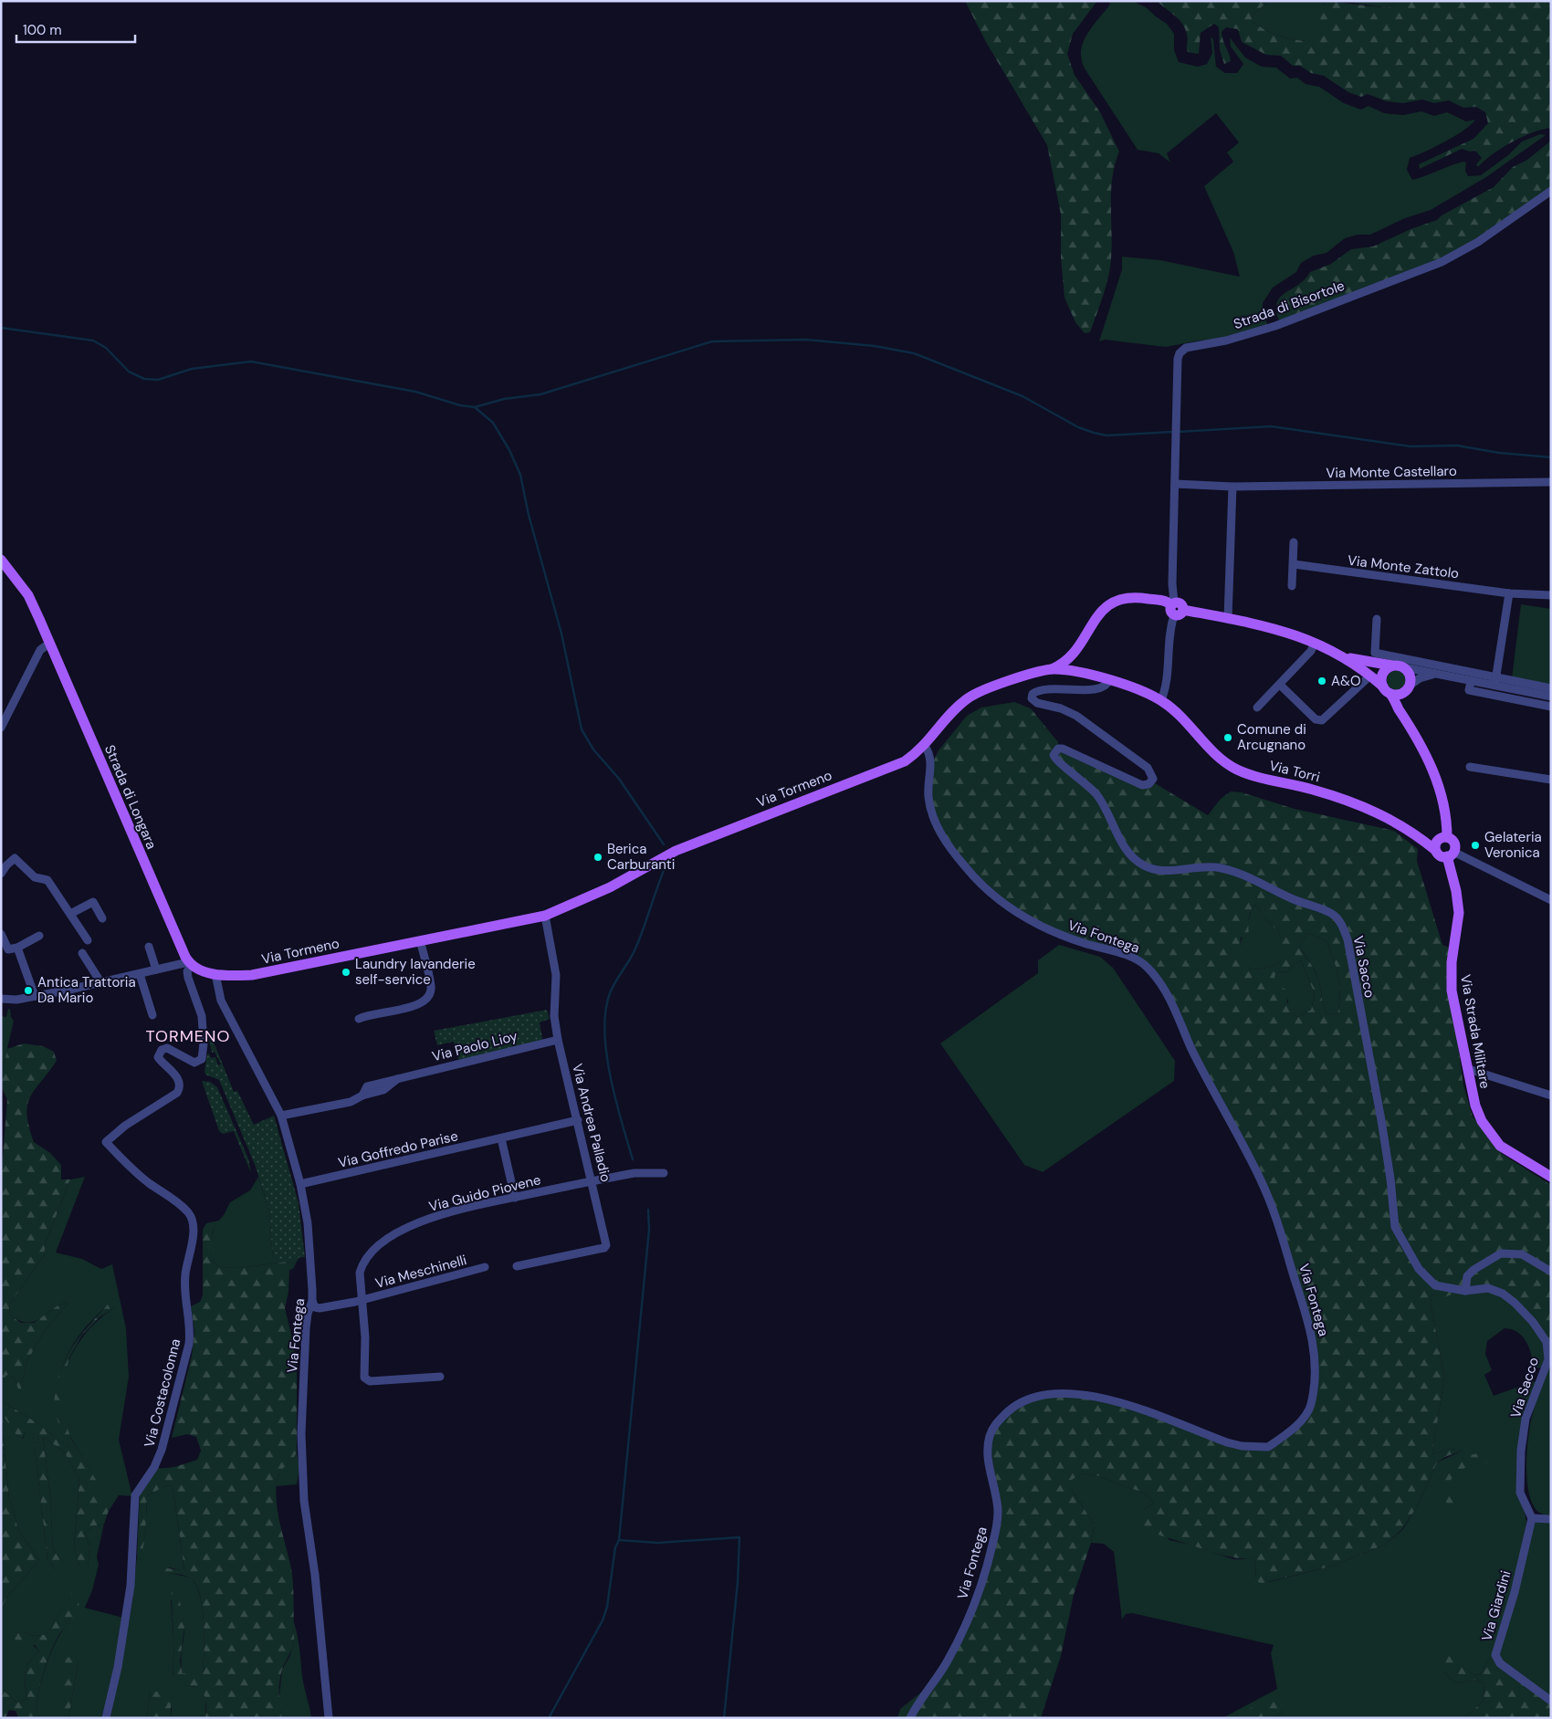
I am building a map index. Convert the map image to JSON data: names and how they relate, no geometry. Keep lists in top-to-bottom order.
{
  "streets": {
    "main road": [
      "Via Torri",
      "Via Tormeno",
      "Strada di Longara",
      "Via Strada Militare"
    ],
    "street": [
      "Strada di Bisortole",
      "Via Monte Castellaro",
      "Via Monte Zattolo",
      "Via Fontega",
      "Via Sacco",
      "Via Paolo Lioy",
      "Via Andrea Palladio",
      "Via Goffredo Parise",
      "Via Guido Piovene",
      "Via Meschinelli",
      "Via Costacolonna",
      "Via Giardini"
    ]
  },
  "crossings": [
    ["Strada di Bisortole", "Via Monte Castellaro"],
    ["Strada di Bisortole", "Via Torri"],
    ["Strada di Bisortole", "Via Tormeno"],
    ["Via Torri", "Via Tormeno"],
    ["Via Torri", "Via Strada Militare"],
    ["Via Tormeno", "Strada di Longara"],
    ["Via Tormeno", "Via Fontega"],
    ["Via Tormeno", "Via Sacco"],
    ["Via Tormeno", "Via Andrea Palladio"],
    ["Via Tormeno", "Via Costacolonna"],
    ["Strada di Longara", "Via Costacolonna"],
    ["Via Fontega", "Via Paolo Lioy"],
    ["Via Fontega", "Via Goffredo Parise"],
    ["Via Fontega", "Via Meschinelli"],
    ["Via Sacco", "Via Giardini"],
    ["Via Paolo Lioy", "Via Andrea Palladio"],
    ["Via Andrea Palladio", "Via Goffredo Parise"],
    ["Via Andrea Palladio", "Via Guido Piovene"],
    ["Via Guido Piovene", "Via Meschinelli"]
  ],
  "districts": ["TORMENO"],
  "places": [
    "A&O",
    "Comune di Arcugnano",
    "Gelateria Veronica",
    "Berica Carburanti",
    "Laundry lavanderie self-service",
    "Antica Trattoria Da Mario"
  ],
  "scale_bar": "100 m"
}
